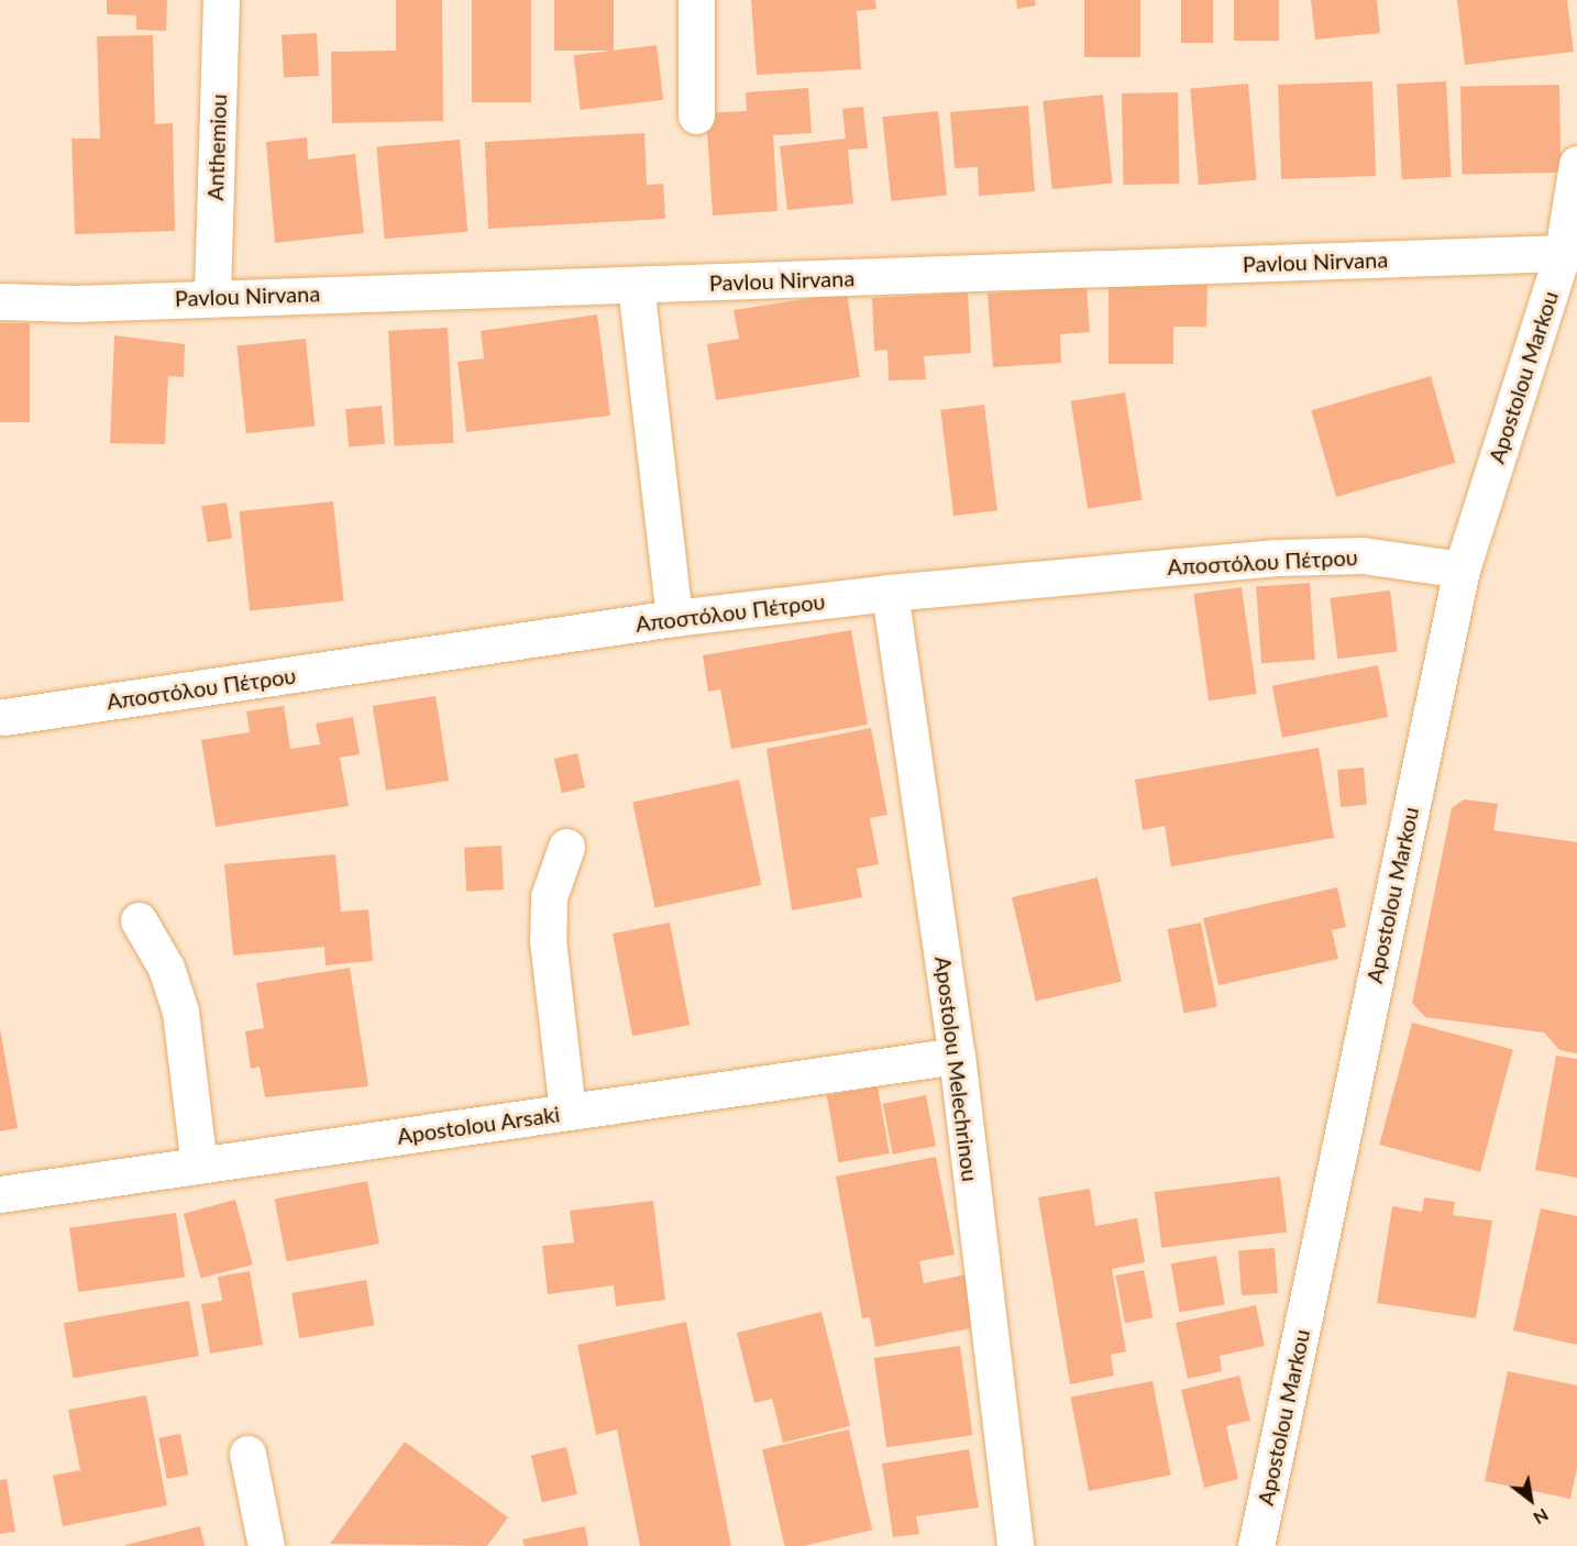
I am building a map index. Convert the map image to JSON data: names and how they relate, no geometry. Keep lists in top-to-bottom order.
{
  "streets": {
    "street": [
      "Anthemiou",
      "Pavlou Nirvana",
      "Apostolou Markou",
      "Αποστόλου Πέτρου",
      "Apostolou Melechrinou",
      "Apostolou Arsaki"
    ]
  },
  "crossings": [
    ["Anthemiou", "Pavlou Nirvana"],
    ["Pavlou Nirvana", "Apostolou Markou"],
    ["Apostolou Markou", "Αποστόλου Πέτρου"],
    ["Αποστόλου Πέτρου", "Apostolou Melechrinou"],
    ["Apostolou Melechrinou", "Apostolou Arsaki"]
  ],
  "north": "bottom right"
}
